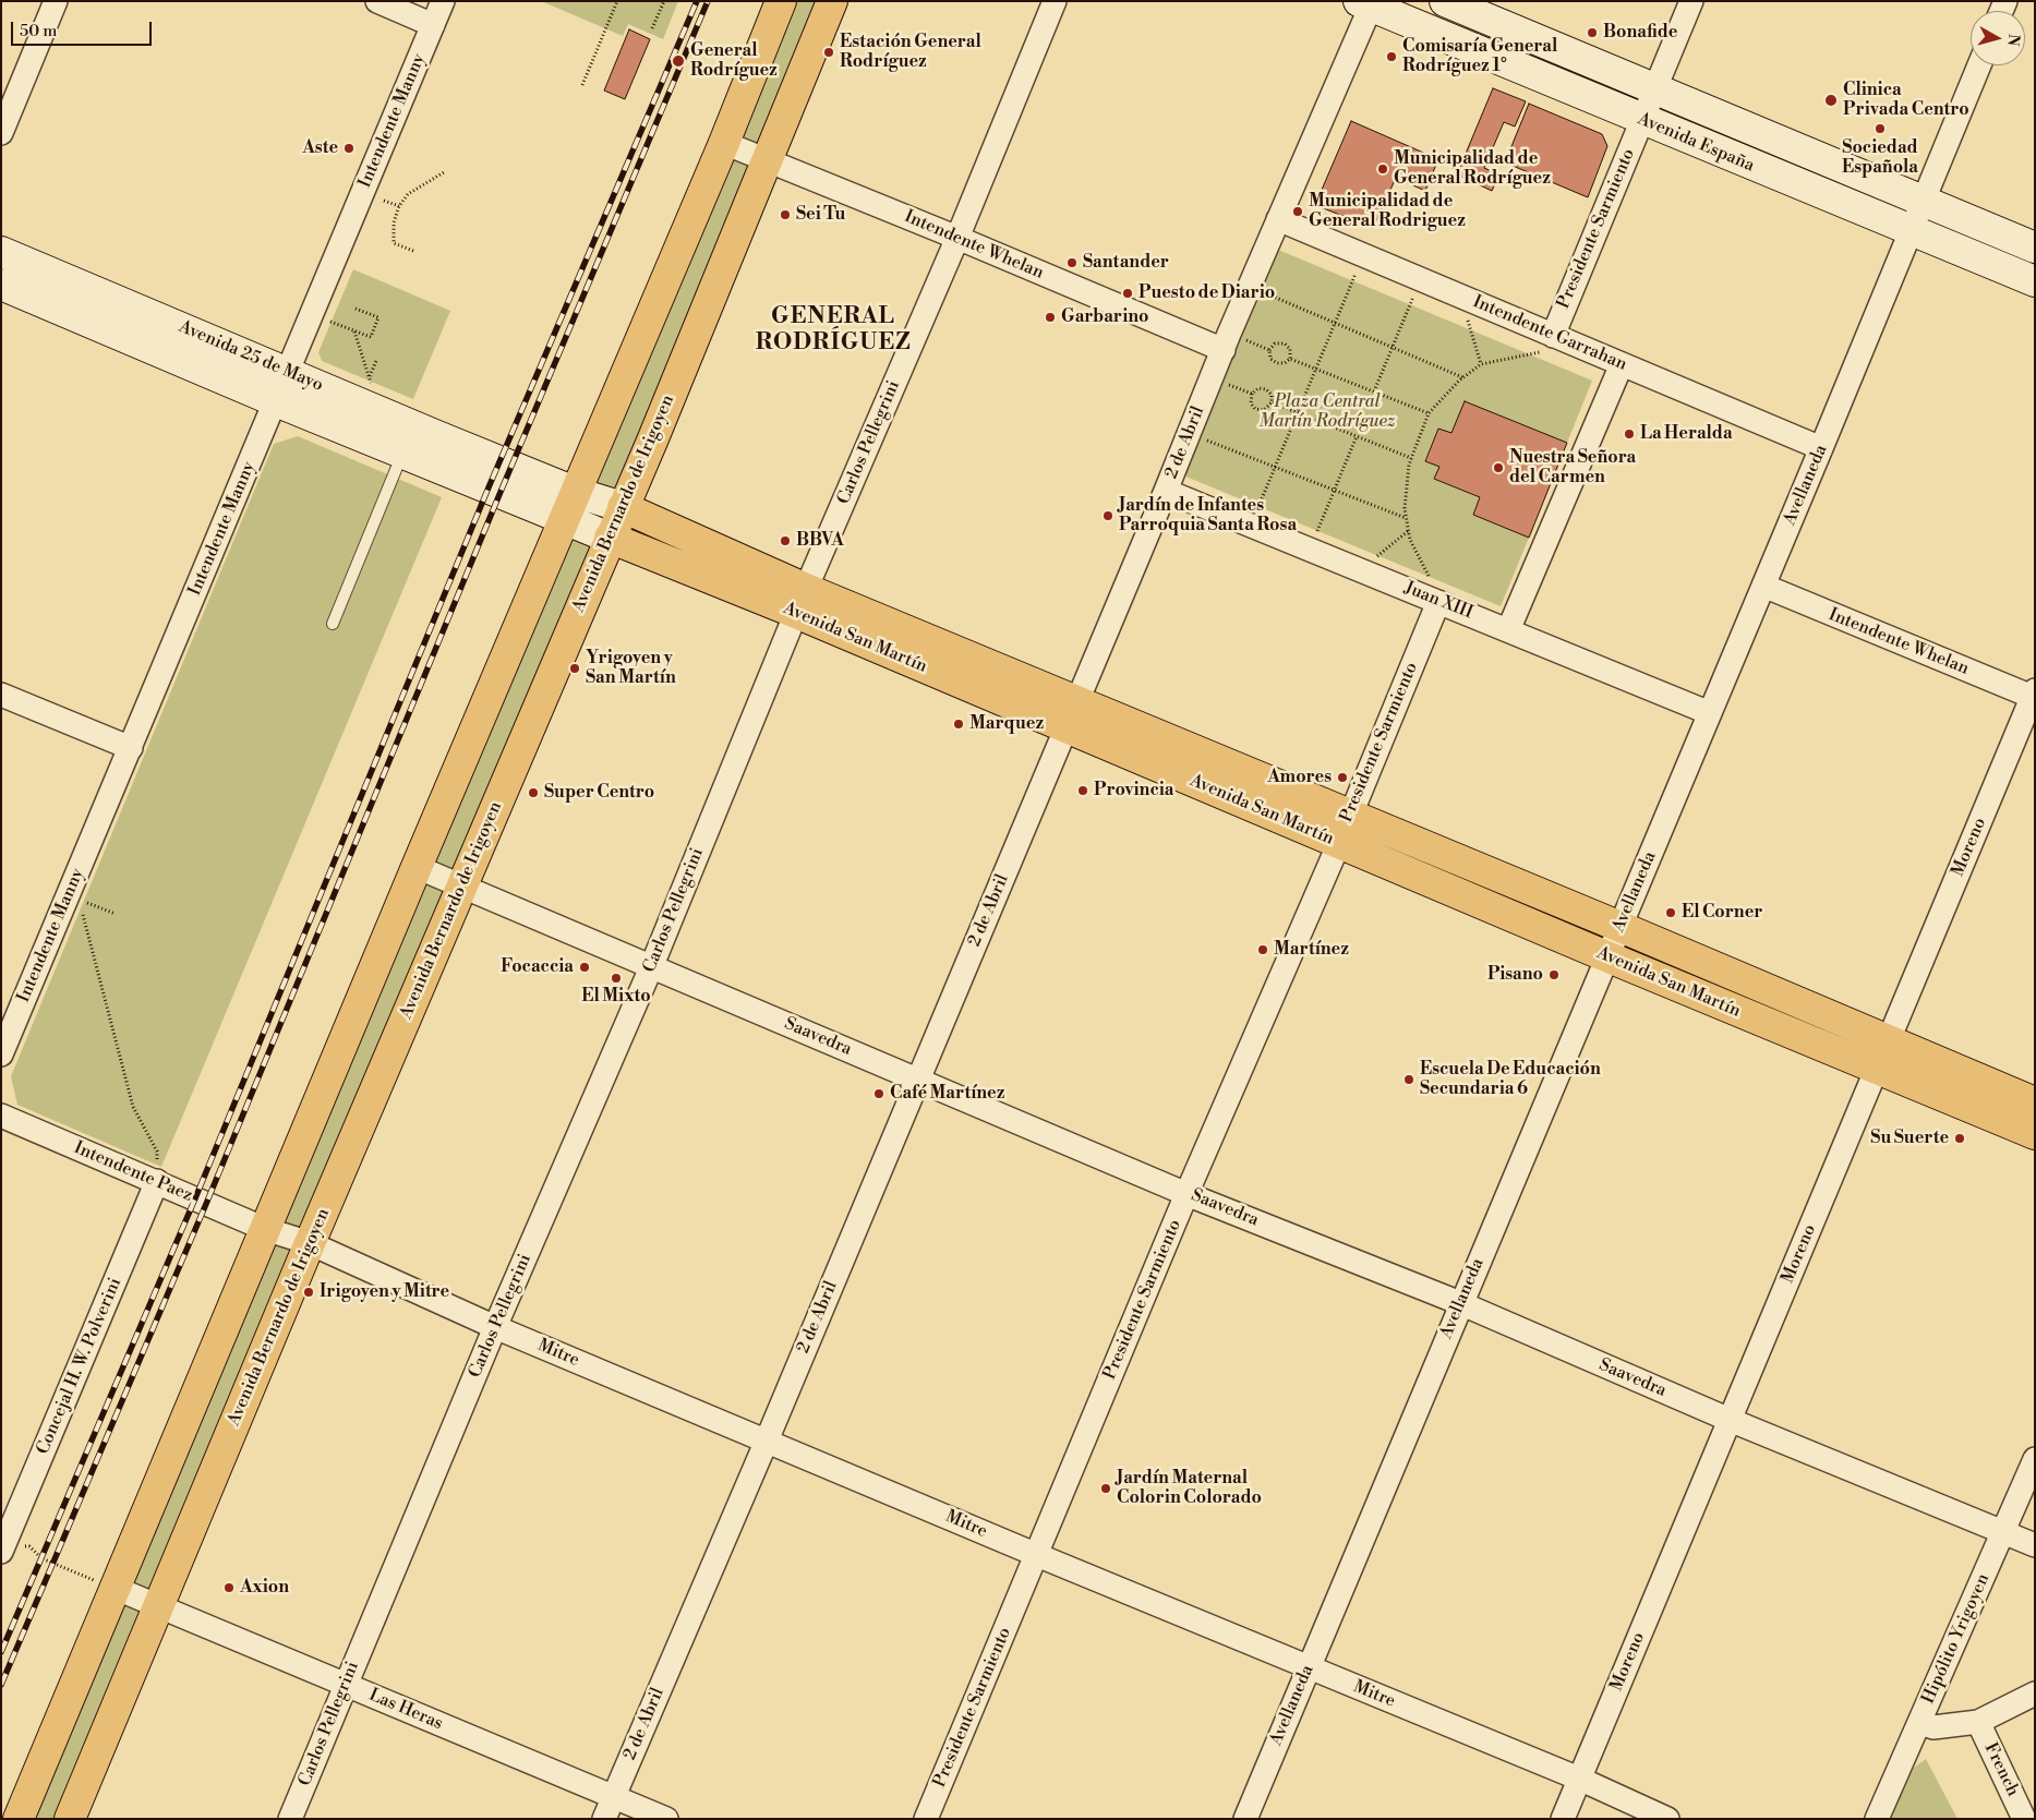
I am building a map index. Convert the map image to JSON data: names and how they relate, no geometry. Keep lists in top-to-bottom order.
{
  "streets": {
    "main road": [
      "Avenida España",
      "Avenida 25 de Mayo",
      "Avenida Bernardo de Irigoyen",
      "Avenida San Martín"
    ],
    "street": [
      "Intendente Manny",
      "Presidente Sarmiento",
      "Intendente Whelan",
      "Intendente Garrahan",
      "Carlos Pellegrini",
      "2 de Abril",
      "Avellaneda",
      "Juan XIII",
      "Moreno",
      "Saavedra",
      "Intendente Paez",
      "Mitre",
      "Concejal H. W. Polverini",
      "Hipólito Yrigoyen",
      "Las Heras",
      "French"
    ]
  },
  "crossings": [
    ["Intendente Manny", "Avenida 25 de Mayo"],
    ["Avenida España", "Presidente Sarmiento"],
    ["Avenida España", "2 de Abril"],
    ["Avenida España", "Avellaneda"],
    ["Presidente Sarmiento", "Intendente Garrahan"],
    ["Presidente Sarmiento", "Juan XIII"],
    ["Presidente Sarmiento", "Avenida San Martín"],
    ["Presidente Sarmiento", "Saavedra"],
    ["Presidente Sarmiento", "Mitre"],
    ["Intendente Whelan", "Carlos Pellegrini"],
    ["Intendente Whelan", "2 de Abril"],
    ["Intendente Whelan", "Avellaneda"],
    ["Intendente Whelan", "Avenida Bernardo de Irigoyen"],
    ["Intendente Whelan", "Moreno"],
    ["Intendente Garrahan", "2 de Abril"],
    ["Intendente Garrahan", "Avellaneda"],
    ["Avenida 25 de Mayo", "Avenida San Martín"],
    ["Carlos Pellegrini", "Avenida San Martín"],
    ["Carlos Pellegrini", "Saavedra"],
    ["Carlos Pellegrini", "Mitre"],
    ["Carlos Pellegrini", "Las Heras"],
    ["2 de Abril", "Juan XIII"],
    ["2 de Abril", "Avenida San Martín"],
    ["2 de Abril", "Saavedra"],
    ["2 de Abril", "Mitre"],
    ["2 de Abril", "Las Heras"],
    ["Avellaneda", "Juan XIII"],
    ["Avellaneda", "Avenida San Martín"],
    ["Avellaneda", "Saavedra"],
    ["Avellaneda", "Mitre"],
    ["Avenida Bernardo de Irigoyen", "Avenida San Martín"],
    ["Avenida Bernardo de Irigoyen", "Saavedra"],
    ["Avenida Bernardo de Irigoyen", "Mitre"],
    ["Avenida Bernardo de Irigoyen", "Las Heras"],
    ["Avenida San Martín", "Moreno"],
    ["Moreno", "Saavedra"],
    ["Moreno", "Mitre"],
    ["Saavedra", "Hipólito Yrigoyen"],
    ["Intendente Paez", "Mitre"],
    ["Intendente Paez", "Concejal H. W. Polverini"]
  ],
  "districts": ["GENERAL RODRÍGUEZ"],
  "parks": ["Plaza Central Martín Rodríguez"],
  "places": [
    "Bonafide",
    "Estación General Rodríguez",
    "Comisaría General Rodríguez 1°",
    "General Rodríguez",
    "Clinica Privada Centro",
    "Sociedad Española",
    "Aste",
    "Municipalidad de General Rodríguez",
    "Municipalidad de General Rodriguez",
    "Sei Tu",
    "Santander",
    "Puesto de Diario",
    "Garbarino",
    "La Heralda",
    "Nuestra Señora del Carmen",
    "Jardín de Infantes Parroquia Santa Rosa",
    "BBVA",
    "Yrigoyen y San Martín",
    "Marquez",
    "Amores",
    "Provincia",
    "Super Centro",
    "El Corner",
    "Martínez",
    "Focaccia",
    "Pisano",
    "El Mixto",
    "Escuela De Educación Secundaria 6",
    "Café Martínez",
    "Su Suerte",
    "Irigoyen y Mitre",
    "Jardín Maternal Colorin Colorado",
    "Axion"
  ],
  "scale_bar": "50 m",
  "north": "right"
}
